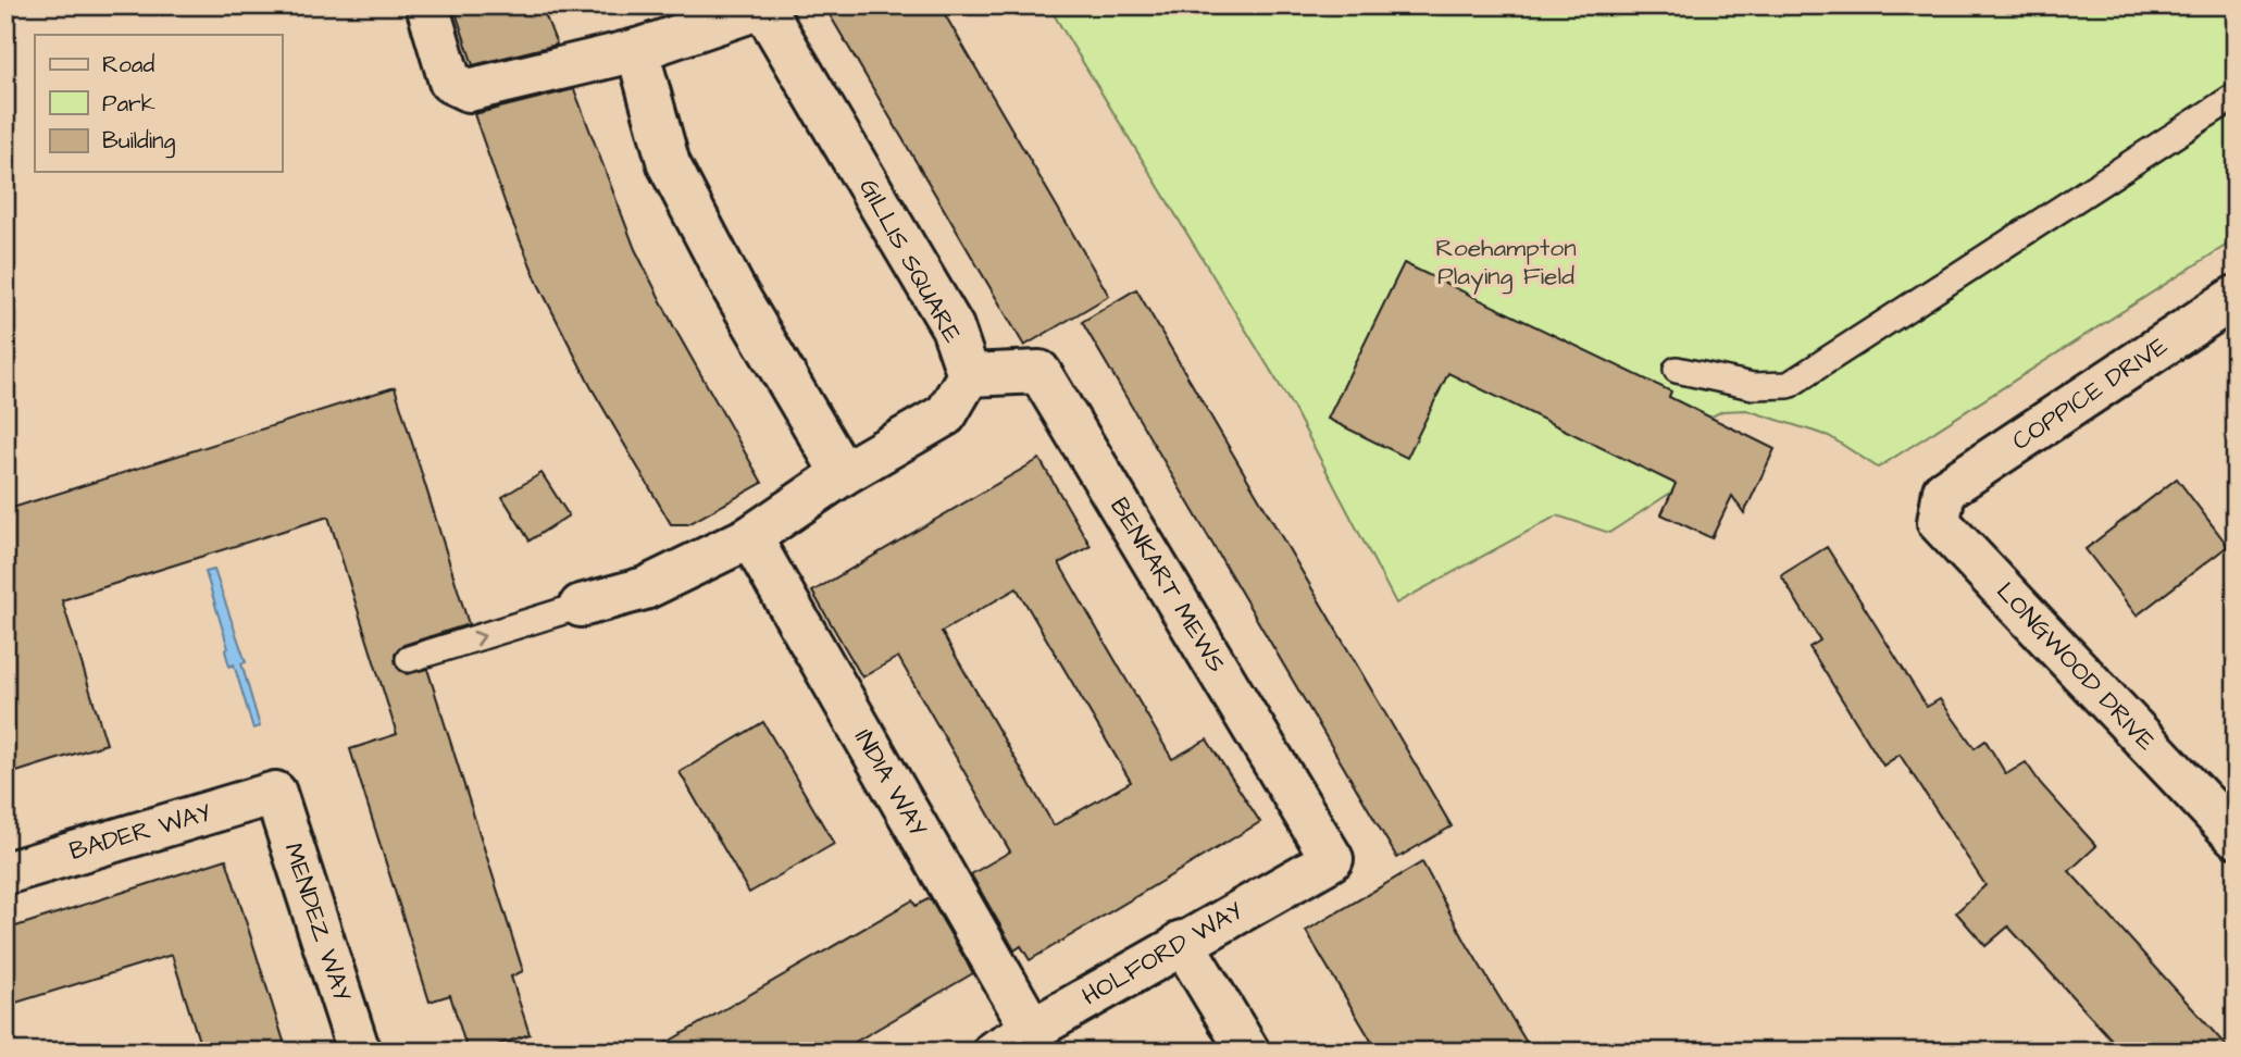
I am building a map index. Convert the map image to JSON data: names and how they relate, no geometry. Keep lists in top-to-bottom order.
{
  "streets": {
    "street": [
      "GILLIS SQUARE",
      "COPPICE DRIVE",
      "BENKART MEWS",
      "LONGWOOD DRIVE",
      "INDIA WAY",
      "BADER WAY",
      "MENDEZ WAY",
      "HOLFORD WAY"
    ]
  },
  "crossings": [
    ["GILLIS SQUARE", "BENKART MEWS"],
    ["COPPICE DRIVE", "LONGWOOD DRIVE"],
    ["BENKART MEWS", "HOLFORD WAY"],
    ["INDIA WAY", "HOLFORD WAY"],
    ["BADER WAY", "MENDEZ WAY"]
  ],
  "parks": ["Roehampton Playing Field"],
  "legend": ["Road", "Park", "Building"]
}
